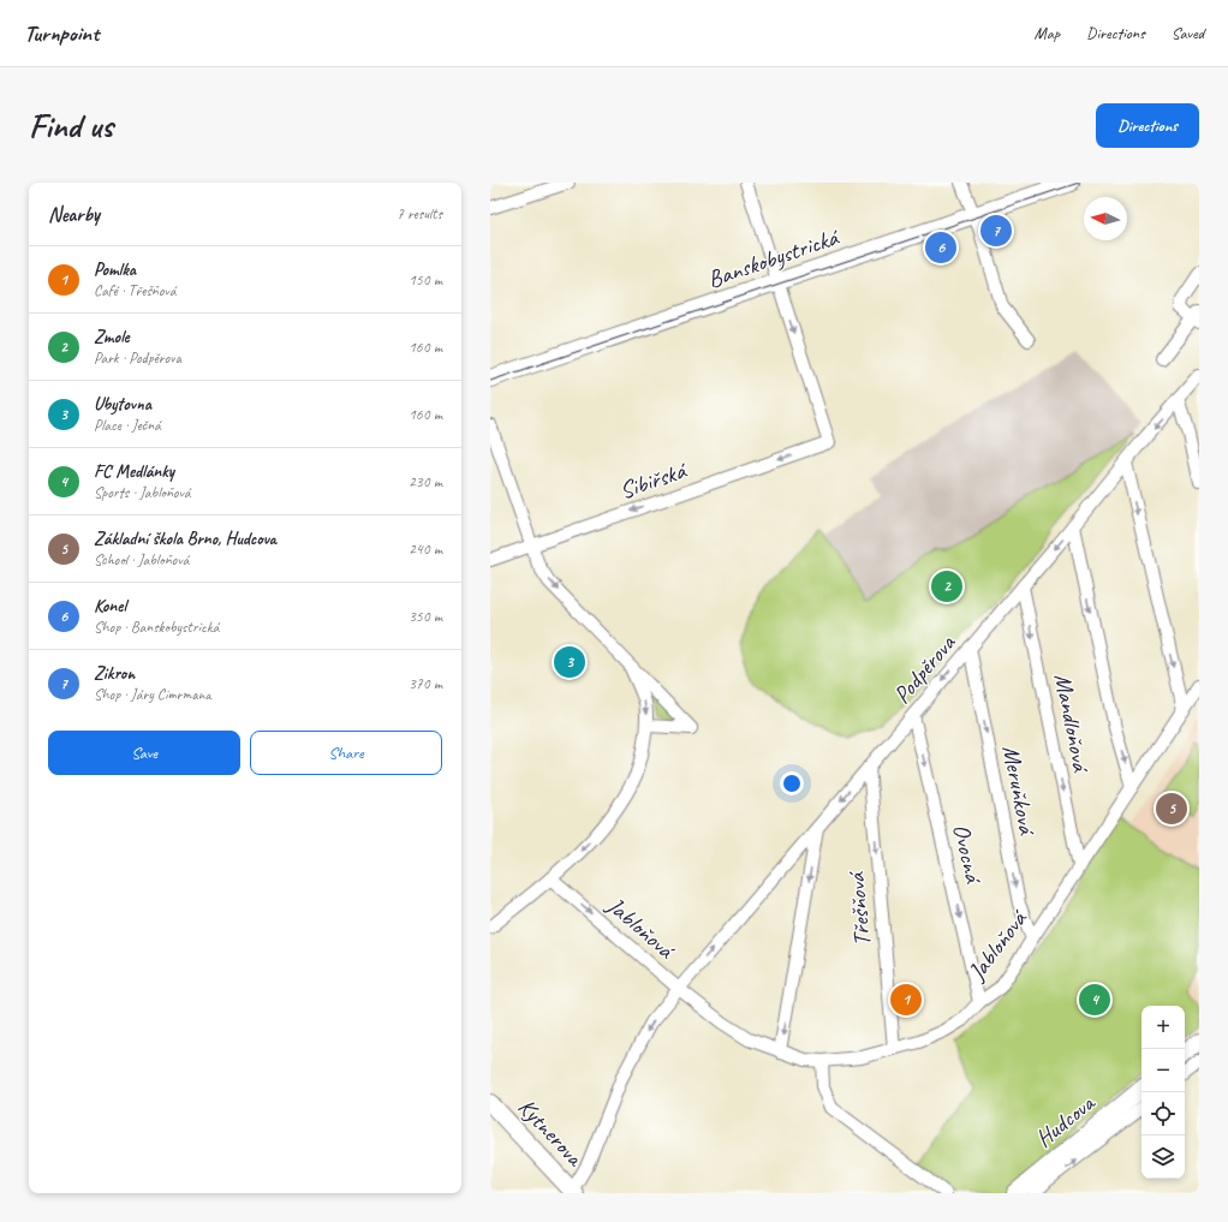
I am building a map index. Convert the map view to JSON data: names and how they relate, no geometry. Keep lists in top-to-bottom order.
{
  "streets": {
    "street": [
      "Banskobystrická",
      "Sibiřská",
      "Podpěrova",
      "Mandloňová",
      "Meruňková",
      "Ovocná",
      "Třešňová",
      "Jabloňová",
      "Hudcova",
      "Kytnerova"
    ]
  },
  "crossings": [
    ["Banskobystrická", "Sibiřská"],
    ["Podpěrova", "Mandloňová"],
    ["Podpěrova", "Meruňková"],
    ["Podpěrova", "Ovocná"],
    ["Podpěrova", "Třešňová"],
    ["Podpěrova", "Jabloňová"],
    ["Podpěrova", "Kytnerova"],
    ["Mandloňová", "Jabloňová"],
    ["Meruňková", "Jabloňová"],
    ["Ovocná", "Jabloňová"],
    ["Třešňová", "Jabloňová"]
  ],
  "one_way": ["Meruňková", "Ovocná"],
  "north": "left",
  "page": {
    "header": "Turnpoint",
    "nav": ["Map", "Directions", "Saved"],
    "buttons": [
      "Directions",
      ["Save", "Share"]
    ],
    "title": "Find us",
    "heading": ["Nearby", "7 results"],
    "pins": [
      "7",
      "6",
      "2",
      "3",
      "5",
      "1",
      "4"
    ],
    "list": [
      {
        "mark": "1",
        "name": "Pomlka",
        "note": "Café · Třešňová",
        "value": "150 m"
      },
      {
        "mark": "2",
        "name": "Zmole",
        "note": "Park · Podpěrova",
        "value": "160 m"
      },
      {
        "mark": "3",
        "name": "Ubytovna",
        "note": "Place · Ječná",
        "value": "160 m"
      },
      {
        "mark": "4",
        "name": "FC Medlánky",
        "note": "Sports · Jabloňová",
        "value": "230 m"
      },
      {
        "mark": "5",
        "name": "Základní škola Brno, Hudcova",
        "note": "School · Jabloňová",
        "value": "240 m"
      },
      {
        "mark": "6",
        "name": "Konel",
        "note": "Shop · Banskobystrická",
        "value": "350 m"
      },
      {
        "mark": "7",
        "name": "Zikron",
        "note": "Shop · Járy Cimrmana",
        "value": "370 m"
      }
    ],
    "map_buttons": ["+", "−"]
  }
}
